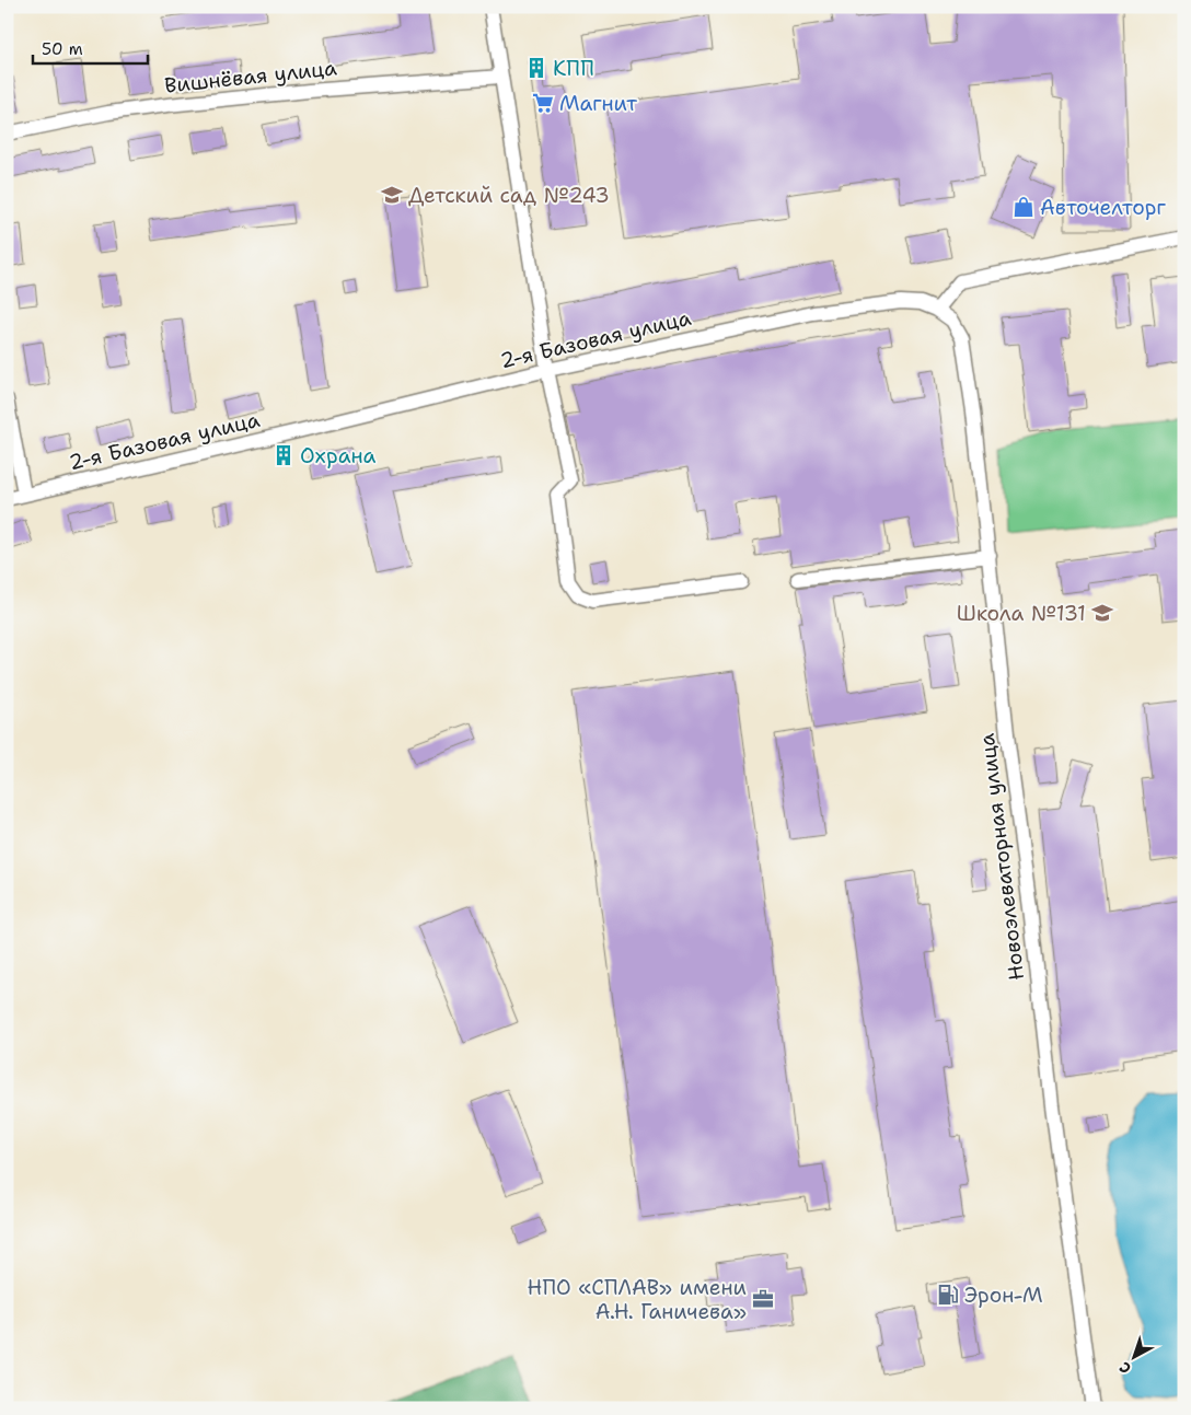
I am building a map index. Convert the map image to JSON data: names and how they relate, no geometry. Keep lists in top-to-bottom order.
{
  "streets": {
    "street": ["Вишнёвая улица", "2-я Базовая улица", "Новоэлеваторная улица"]
  },
  "crossings": [
    ["2-я Базовая улица", "Новоэлеваторная улица"]
  ],
  "places": {
    "building": ["КПП", "Охрана"],
    "supermarket": ["Магнит"],
    "school or university": ["Детский сад №243", "Школа №131"],
    "shop": ["Авточелторг"],
    "fuel station": ["Эрон-М"],
    "office": ["НПО «СПЛАВ» имени А.Н. Ганичева»"]
  },
  "scale_bar": "50 m",
  "north": "bottom left"
}
